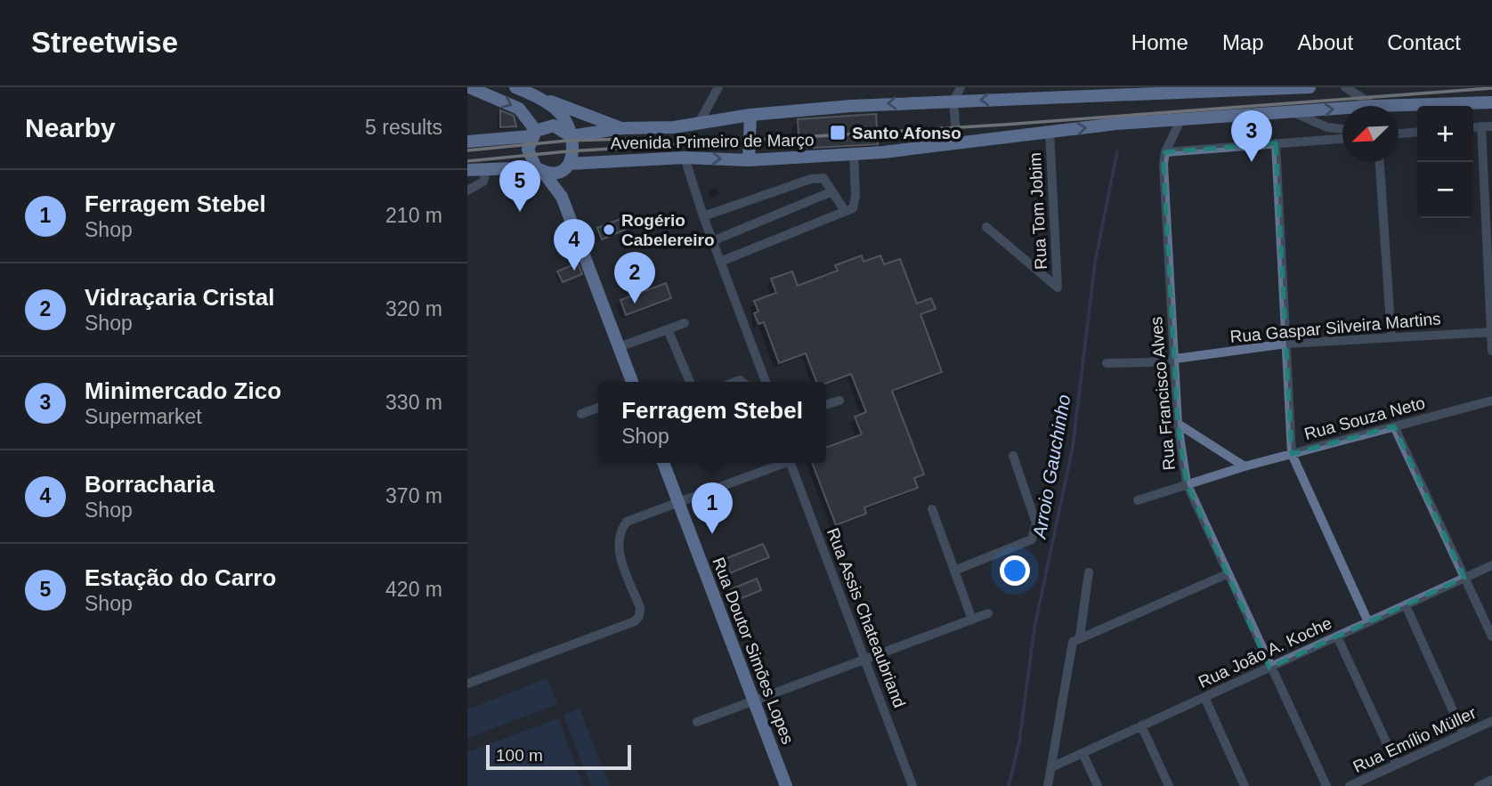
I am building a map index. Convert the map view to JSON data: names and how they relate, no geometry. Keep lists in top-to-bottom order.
{
  "streets": {
    "main road": ["Avenida Primeiro de Março", "Rua Doutor Simões Lopes"],
    "street": [
      "Rua Tom Jobim",
      "Rua Gaspar Silveira Martins",
      "Rua Francisco Alves",
      "Rua Souza Neto",
      "Rua Assis Chateaubriand",
      "Rua João A. Koche",
      "Rua Emílio Müller"
    ]
  },
  "crossings": [
    ["Avenida Primeiro de Março", "Rua Tom Jobim"],
    ["Avenida Primeiro de Março", "Rua Francisco Alves"],
    ["Rua Gaspar Silveira Martins", "Rua Francisco Alves"],
    ["Rua Francisco Alves", "Rua Souza Neto"],
    ["Rua Francisco Alves", "Rua João A. Koche"],
    ["Rua Assis Chateaubriand", "Rua Doutor Simões Lopes"]
  ],
  "water": ["Arroio Gauchinho"],
  "places": {
    "transit": ["Santo Afonso"],
    "other": ["Rogério Cabelereiro"]
  },
  "scale_bar": "100 m",
  "north": "bottom left",
  "page": {
    "header": "Streetwise",
    "nav": [
      "Home",
      "Map",
      "About",
      "Contact"
    ],
    "heading": ["Nearby", "5 results"],
    "map_buttons": ["+", "−"],
    "pins": [
      "3",
      "5",
      "4",
      "2",
      "1"
    ],
    "list": [
      {
        "mark": "1",
        "name": "Ferragem Stebel",
        "note": "Shop",
        "value": "210 m"
      },
      {
        "mark": "2",
        "name": "Vidraçaria Cristal",
        "note": "Shop",
        "value": "320 m"
      },
      {
        "mark": "3",
        "name": "Minimercado Zico",
        "note": "Supermarket",
        "value": "330 m"
      },
      {
        "mark": "4",
        "name": "Borracharia",
        "note": "Shop",
        "value": "370 m"
      },
      {
        "mark": "5",
        "name": "Estação do Carro",
        "note": "Shop",
        "value": "420 m"
      }
    ],
    "popup": ["Ferragem Stebel", "Shop"],
    "scale": "100 m"
  }
}
